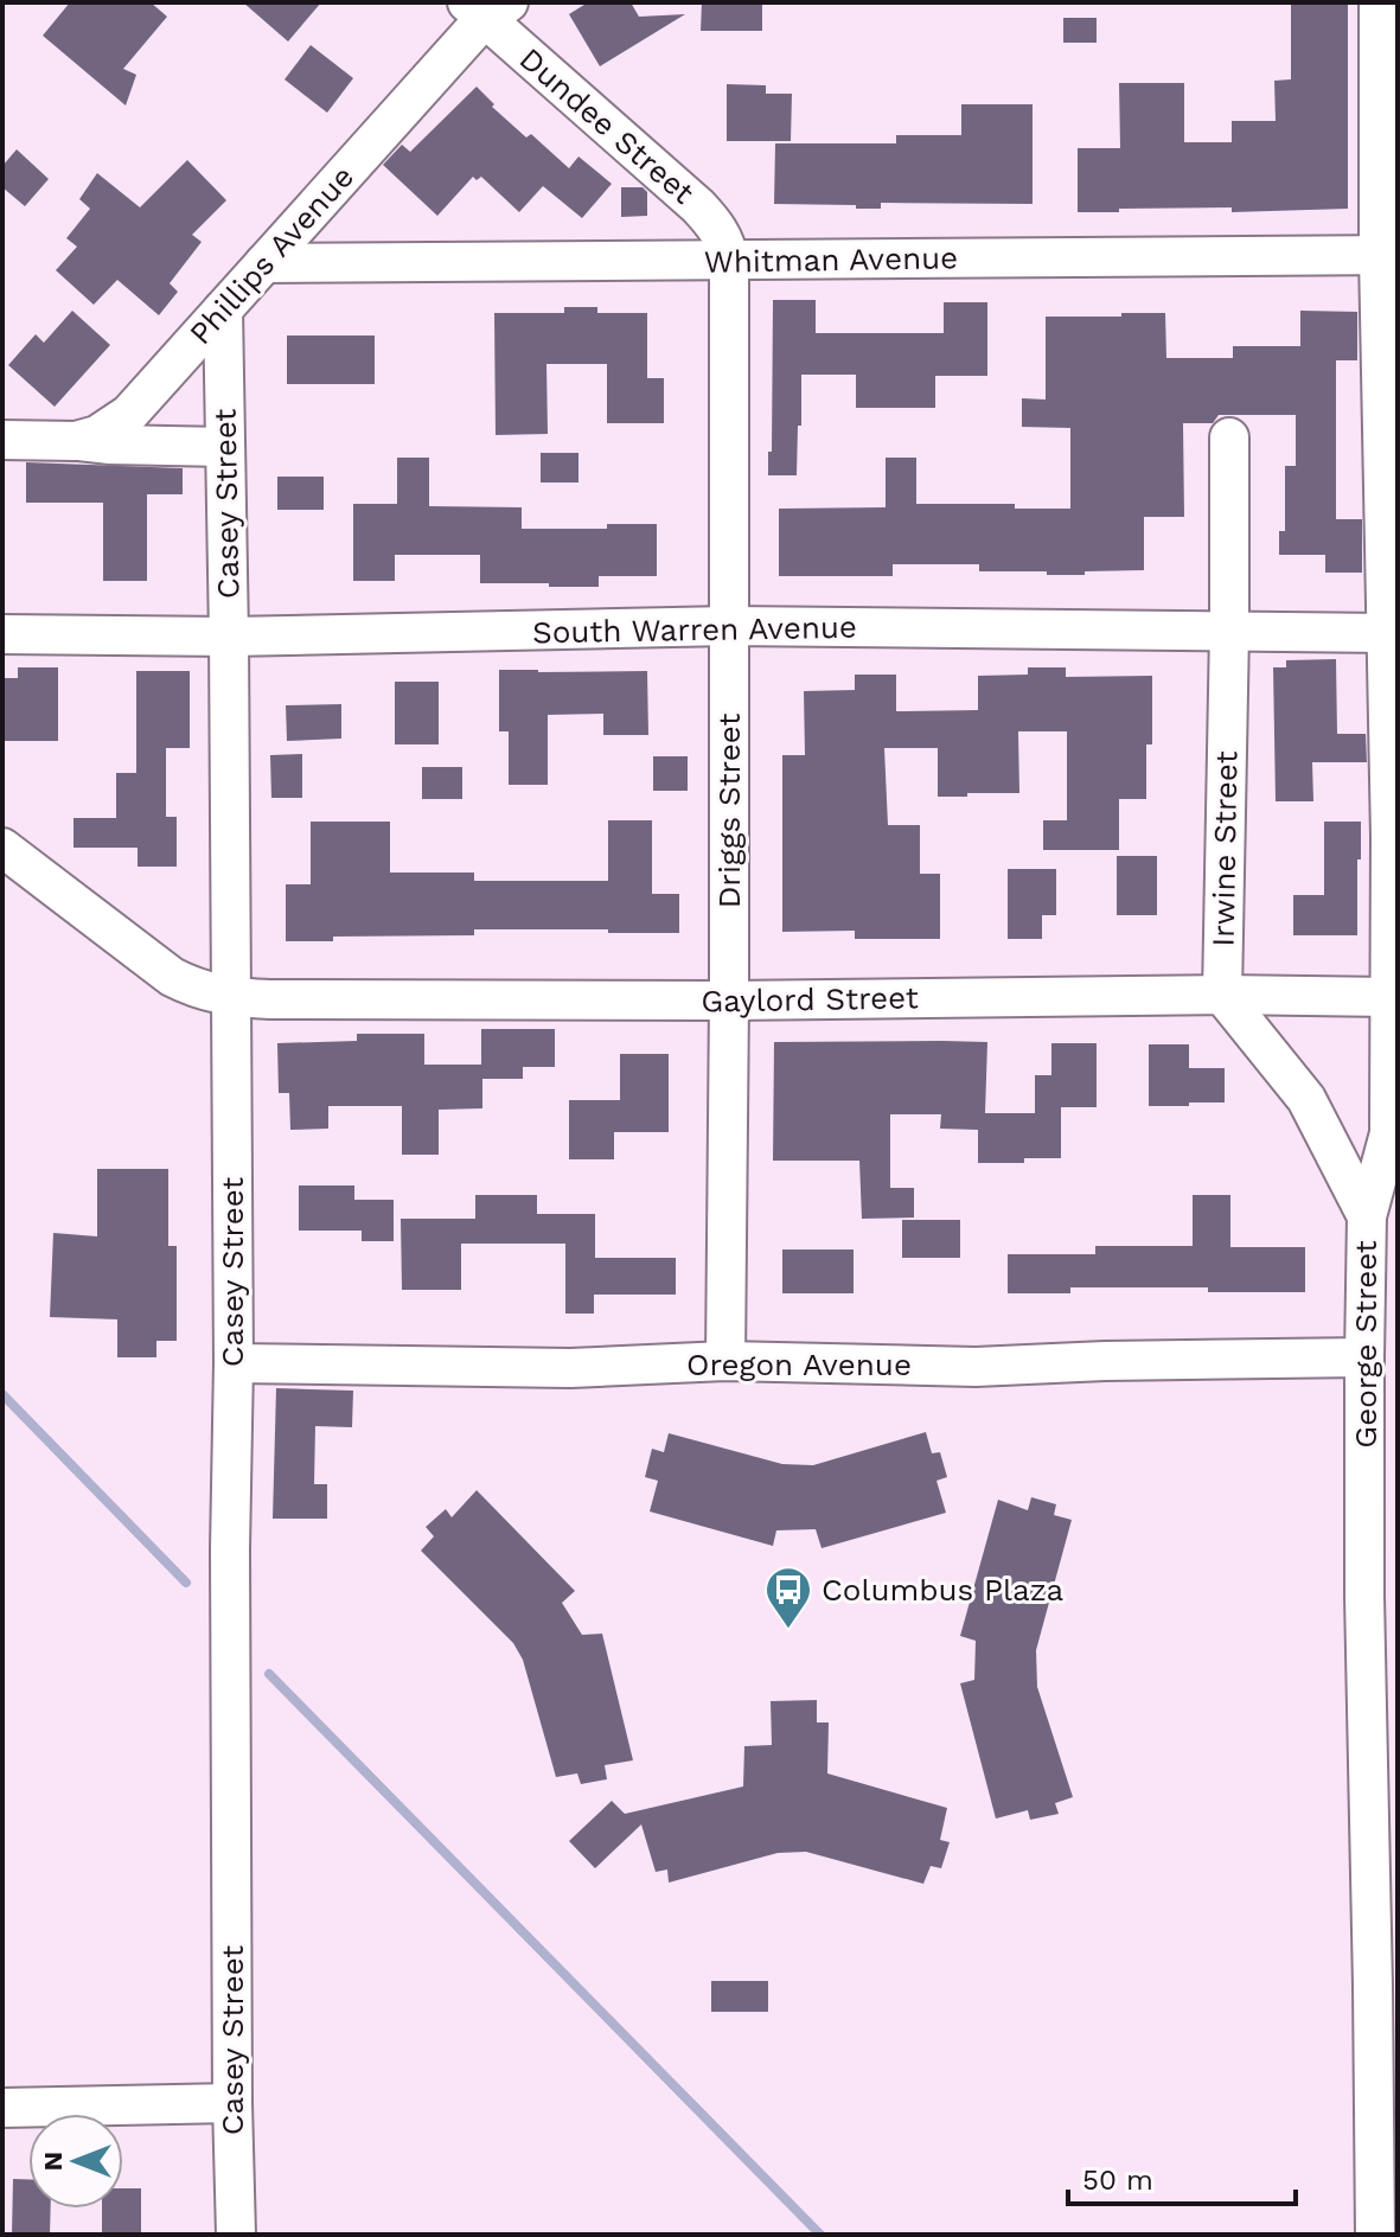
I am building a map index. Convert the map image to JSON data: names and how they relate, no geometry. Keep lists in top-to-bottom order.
{
  "streets": {
    "street": [
      "Dundee Street",
      "Phillips Avenue",
      "Whitman Avenue",
      "Casey Street",
      "South Warren Avenue",
      "Driggs Street",
      "Irwine Street",
      "Gaylord Street",
      "George Street",
      "Oregon Avenue"
    ]
  },
  "crossings": [
    ["Dundee Street", "Phillips Avenue"],
    ["Dundee Street", "Whitman Avenue"],
    ["Dundee Street", "Driggs Street"],
    ["Phillips Avenue", "Whitman Avenue"],
    ["Phillips Avenue", "Casey Street"],
    ["Whitman Avenue", "Driggs Street"],
    ["Whitman Avenue", "George Street"],
    ["Casey Street", "South Warren Avenue"],
    ["Casey Street", "Gaylord Street"],
    ["Casey Street", "Oregon Avenue"],
    ["South Warren Avenue", "Driggs Street"],
    ["South Warren Avenue", "Irwine Street"],
    ["South Warren Avenue", "George Street"],
    ["Driggs Street", "Gaylord Street"],
    ["Driggs Street", "Oregon Avenue"],
    ["Irwine Street", "Gaylord Street"],
    ["Gaylord Street", "George Street"],
    ["George Street", "Oregon Avenue"]
  ],
  "places": {
    "bus stop": ["Columbus Plaza"]
  },
  "scale_bar": "50 m",
  "north": "left"
}
